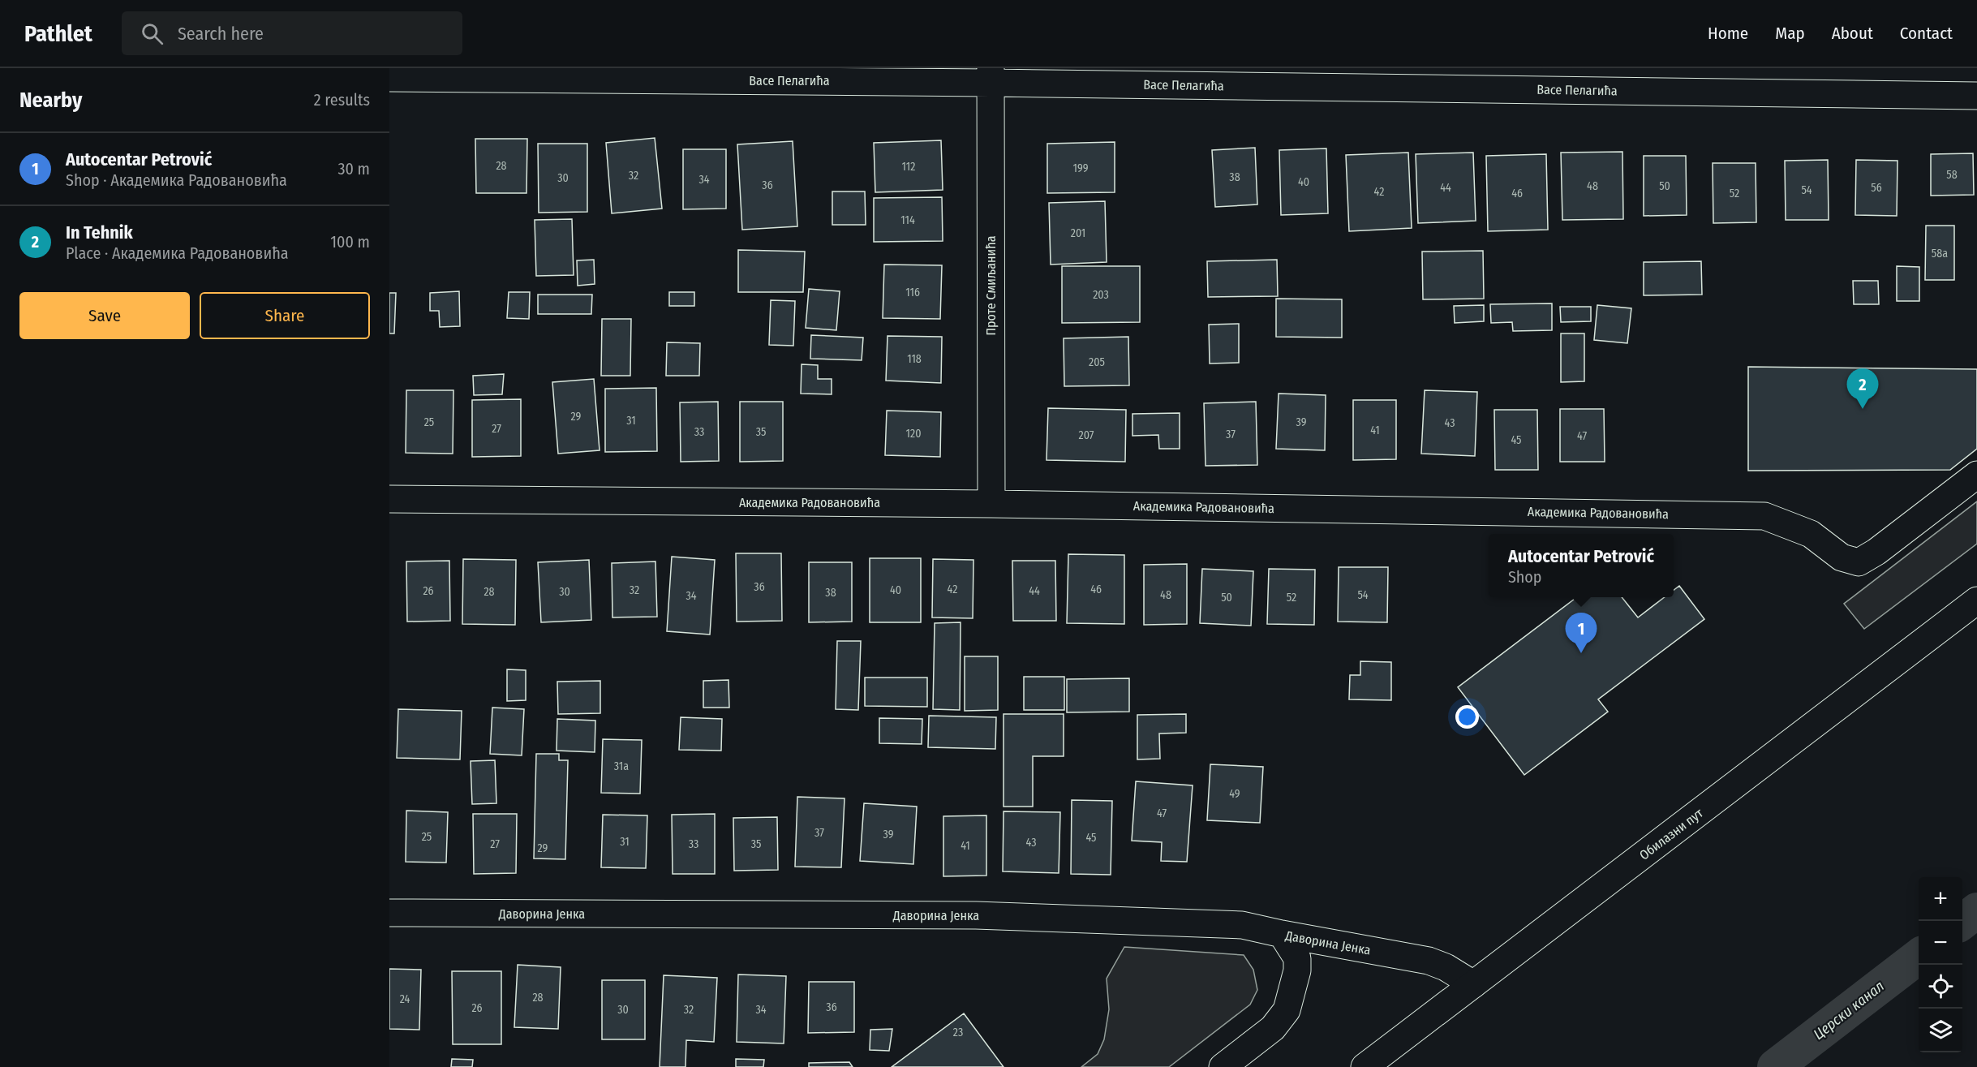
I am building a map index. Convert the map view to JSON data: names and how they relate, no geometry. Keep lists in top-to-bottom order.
{
  "streets": {
    "street": [
      "Васе Пелагића",
      "Проте Смиљанића",
      "Академика Радовановића",
      "Обилазни пут",
      "Даворина Јенка"
    ]
  },
  "crossings": [
    ["Васе Пелагића", "Проте Смиљанића"],
    ["Проте Смиљанића", "Академика Радовановића"],
    ["Обилазни пут", "Даворина Јенка"]
  ],
  "water": ["Церски канал"],
  "house_numbers": [
    "28",
    "112",
    "199",
    "58",
    "32",
    "38",
    "30",
    "34",
    "40",
    "36",
    "48",
    "50",
    "44",
    "56",
    "54",
    "42",
    "46",
    "52",
    "114",
    "201",
    "58a",
    "116",
    "203",
    "118",
    "205",
    "29",
    "31",
    "25",
    "39",
    "43",
    "27",
    "41",
    "33",
    "35",
    "120",
    "37",
    "207",
    "47",
    "45",
    "36",
    "42",
    "46",
    "32",
    "40",
    "26",
    "44",
    "28",
    "30",
    "38",
    "48",
    "54",
    "34",
    "50",
    "52",
    "31a",
    "49",
    "47",
    "37",
    "39",
    "25",
    "45",
    "31",
    "43",
    "27",
    "33",
    "35",
    "41",
    "29",
    "28",
    "24",
    "36",
    "26",
    "30",
    "32",
    "34",
    "23"
  ],
  "page": {
    "header": "Pathlet",
    "search": "Search here",
    "nav": [
      "Home",
      "Map",
      "About",
      "Contact"
    ],
    "heading": ["Nearby", "2 results"],
    "list": [
      {
        "mark": "1",
        "name": "Autocentar Petrović",
        "note": "Shop · Академика Радовановића",
        "value": "30 m"
      },
      {
        "mark": "2",
        "name": "In Tehnik",
        "note": "Place · Академика Радовановића",
        "value": "100 m"
      }
    ],
    "buttons": ["Save", "Share"],
    "pins": ["2", "1"],
    "popup": ["Autocentar Petrović", "Shop"],
    "map_buttons": ["+", "−"]
  }
}
